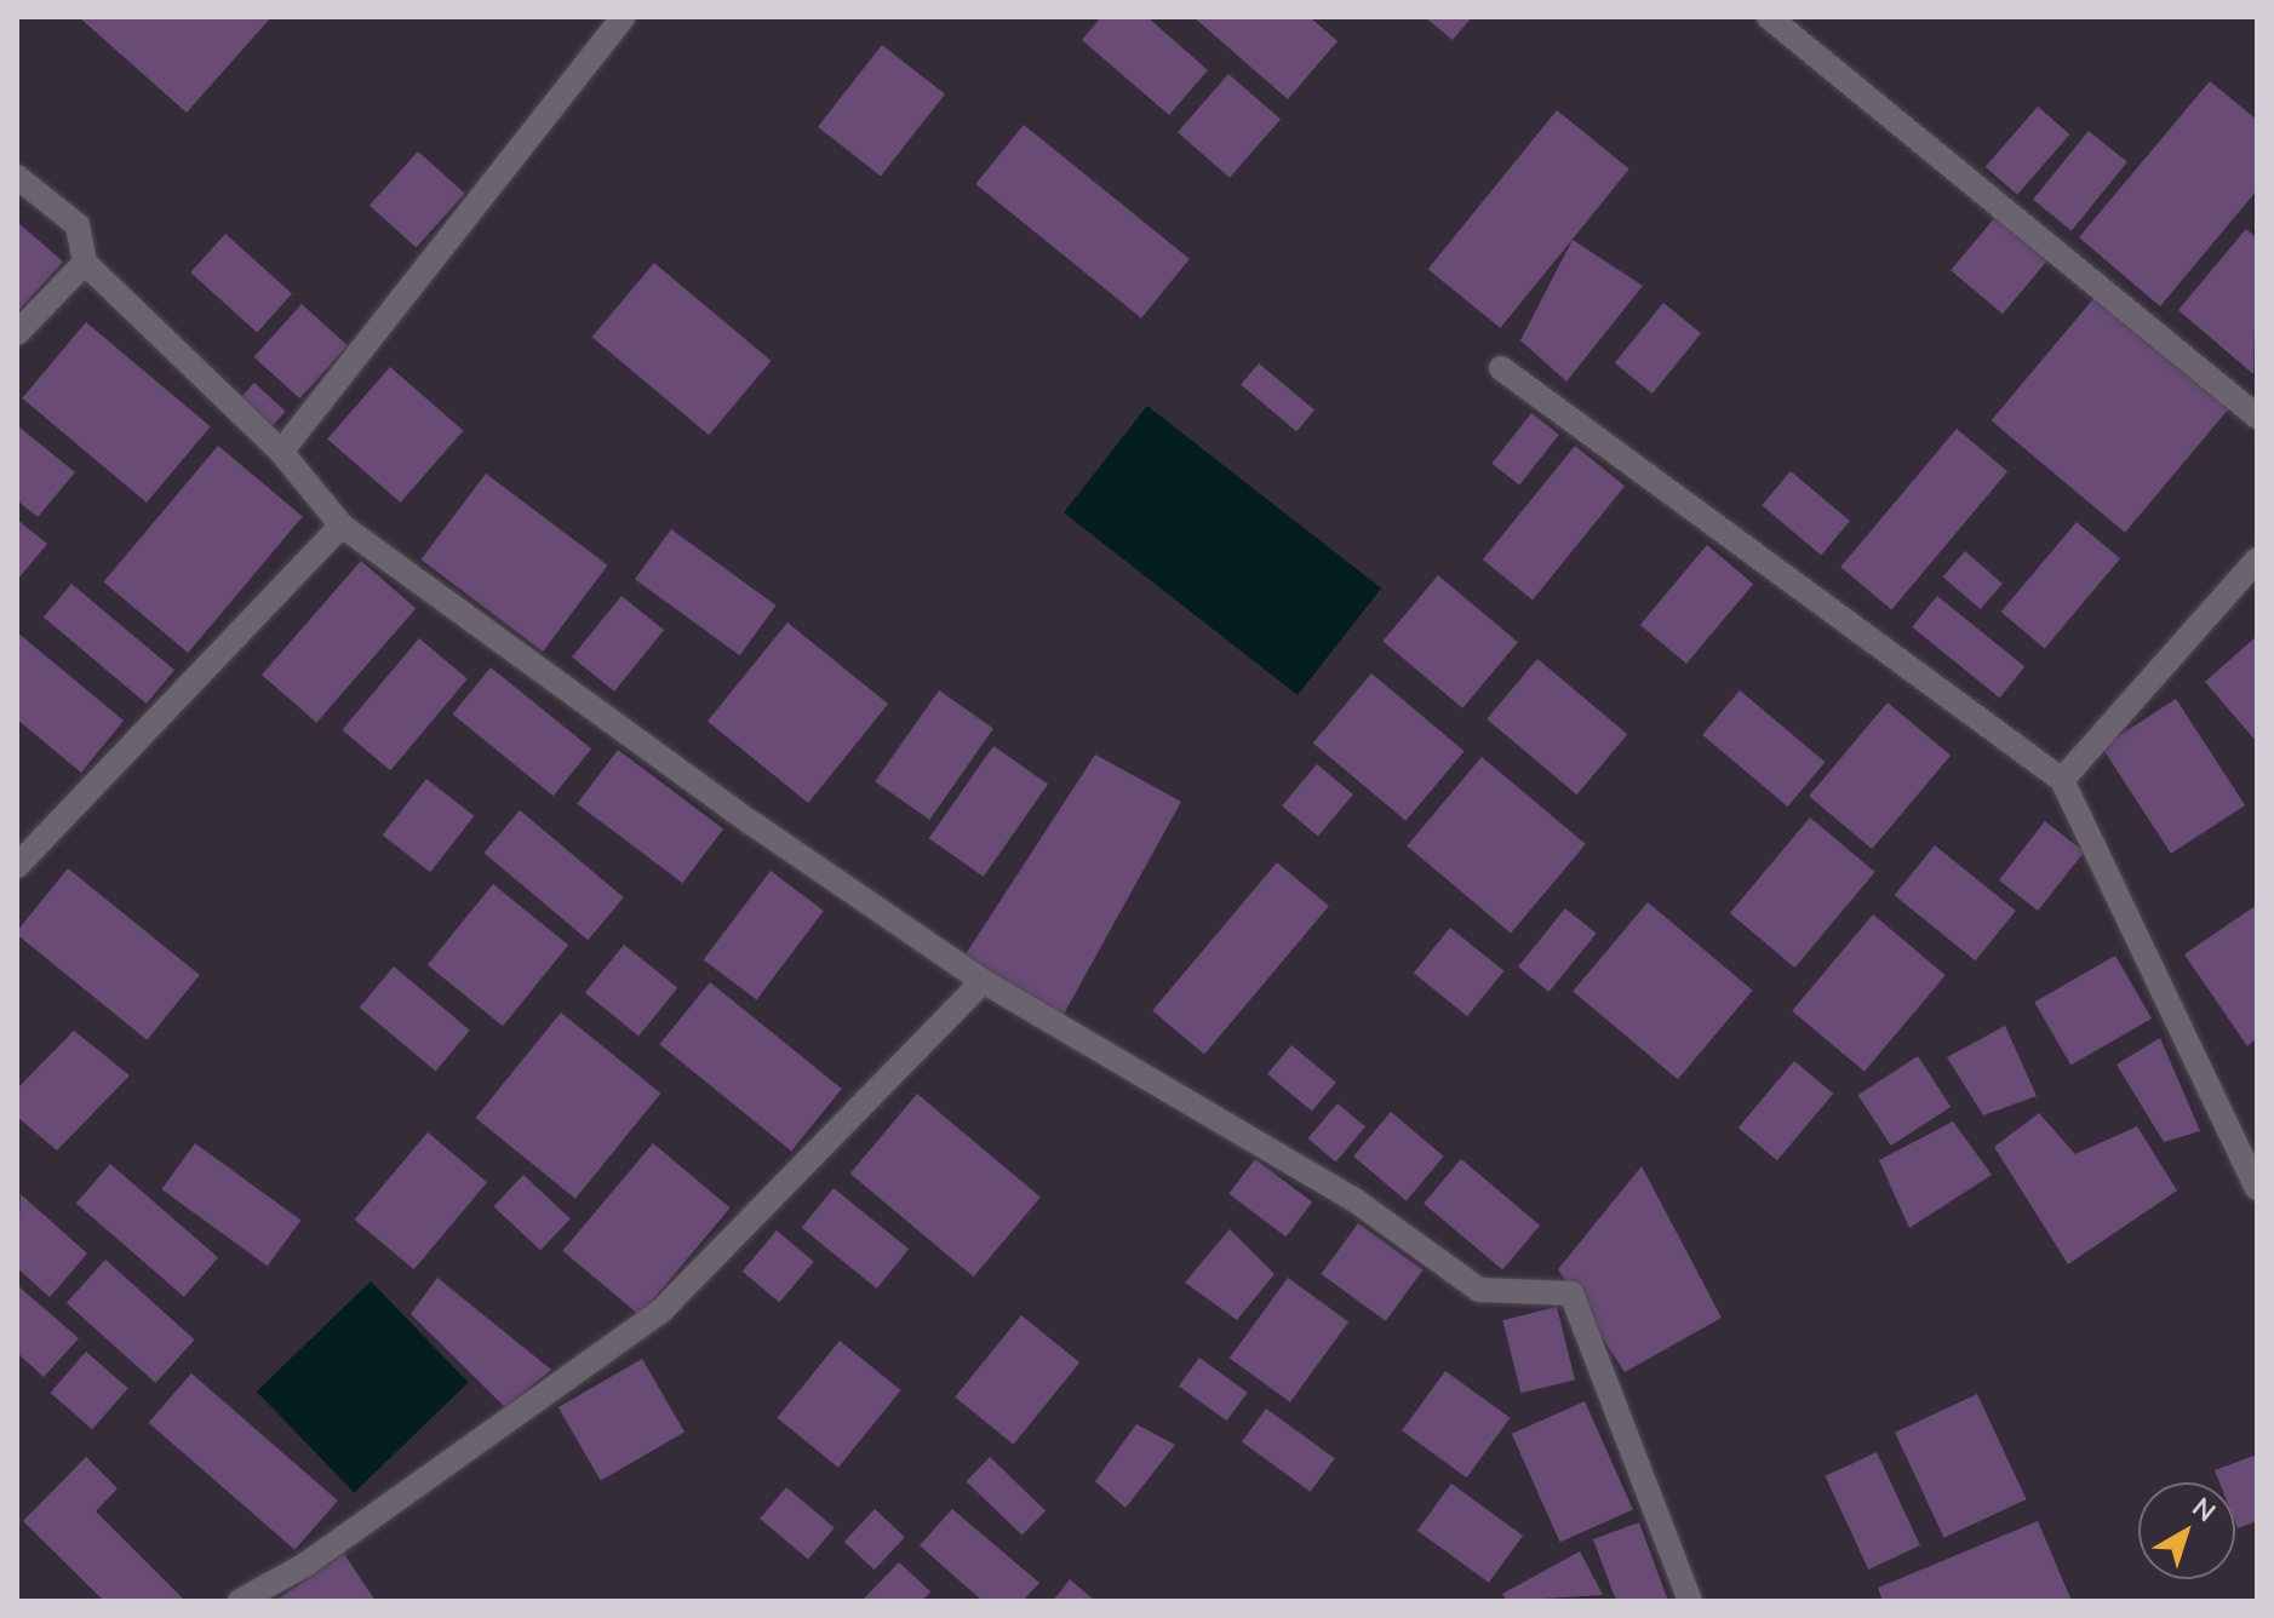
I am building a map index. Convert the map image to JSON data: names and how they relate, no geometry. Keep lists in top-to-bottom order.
{
  "north": "top right"
}
